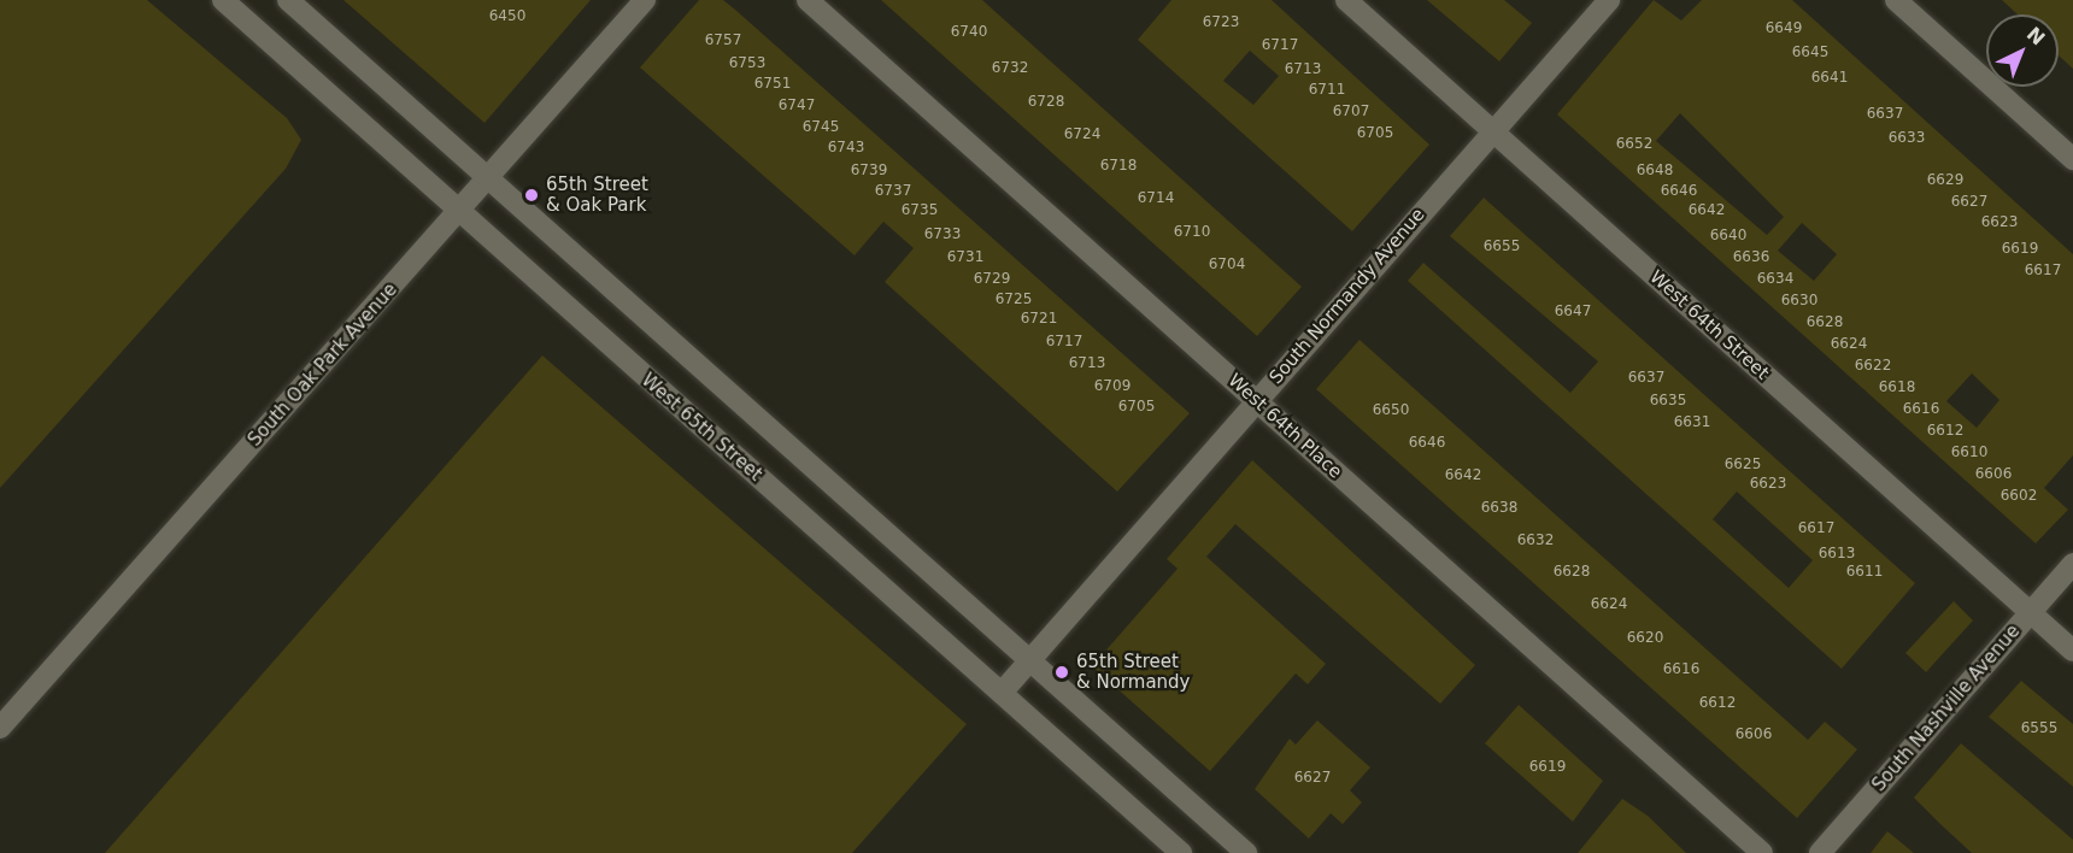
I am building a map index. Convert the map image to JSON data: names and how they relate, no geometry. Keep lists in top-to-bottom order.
{
  "streets": {
    "street": [
      "South Normandy Avenue",
      "West 64th Street",
      "South Oak Park Avenue",
      "West 64th Place",
      "West 65th Street",
      "South Nashville Avenue"
    ]
  },
  "crossings": [
    ["South Normandy Avenue", "West 64th Street"],
    ["South Normandy Avenue", "West 64th Place"],
    ["South Normandy Avenue", "West 65th Street"],
    ["West 64th Street", "South Nashville Avenue"],
    ["South Oak Park Avenue", "West 65th Street"]
  ],
  "places": ["65th Street & Oak Park", "65th Street & Normandy"],
  "house_numbers": [
    "6450",
    "6723",
    "6649",
    "6740",
    "6757",
    "6717",
    "6645",
    "6753",
    "6732",
    "6713",
    "6641",
    "6751",
    "6711",
    "6728",
    "6747",
    "6707",
    "6637",
    "6745",
    "6705",
    "6724",
    "6633",
    "6652",
    "6743",
    "6718",
    "6739",
    "6648",
    "6629",
    "6737",
    "6646",
    "6714",
    "6627",
    "6735",
    "6642",
    "6623",
    "6710",
    "6733",
    "6640",
    "6655",
    "6619",
    "6731",
    "6636",
    "6704",
    "6617",
    "6729",
    "6634",
    "6725",
    "6630",
    "6647",
    "6721",
    "6628",
    "6717",
    "6624",
    "6713",
    "6622",
    "6637",
    "6709",
    "6618",
    "6635",
    "6705",
    "6616",
    "6650",
    "6631",
    "6612",
    "6646",
    "6610",
    "6625",
    "6606",
    "6642",
    "6623",
    "6602",
    "6638",
    "6617",
    "6632",
    "6613",
    "6628",
    "6611",
    "6624",
    "6620",
    "6616",
    "6612",
    "6555",
    "6606",
    "6619",
    "6627"
  ],
  "north": "top right"
}
